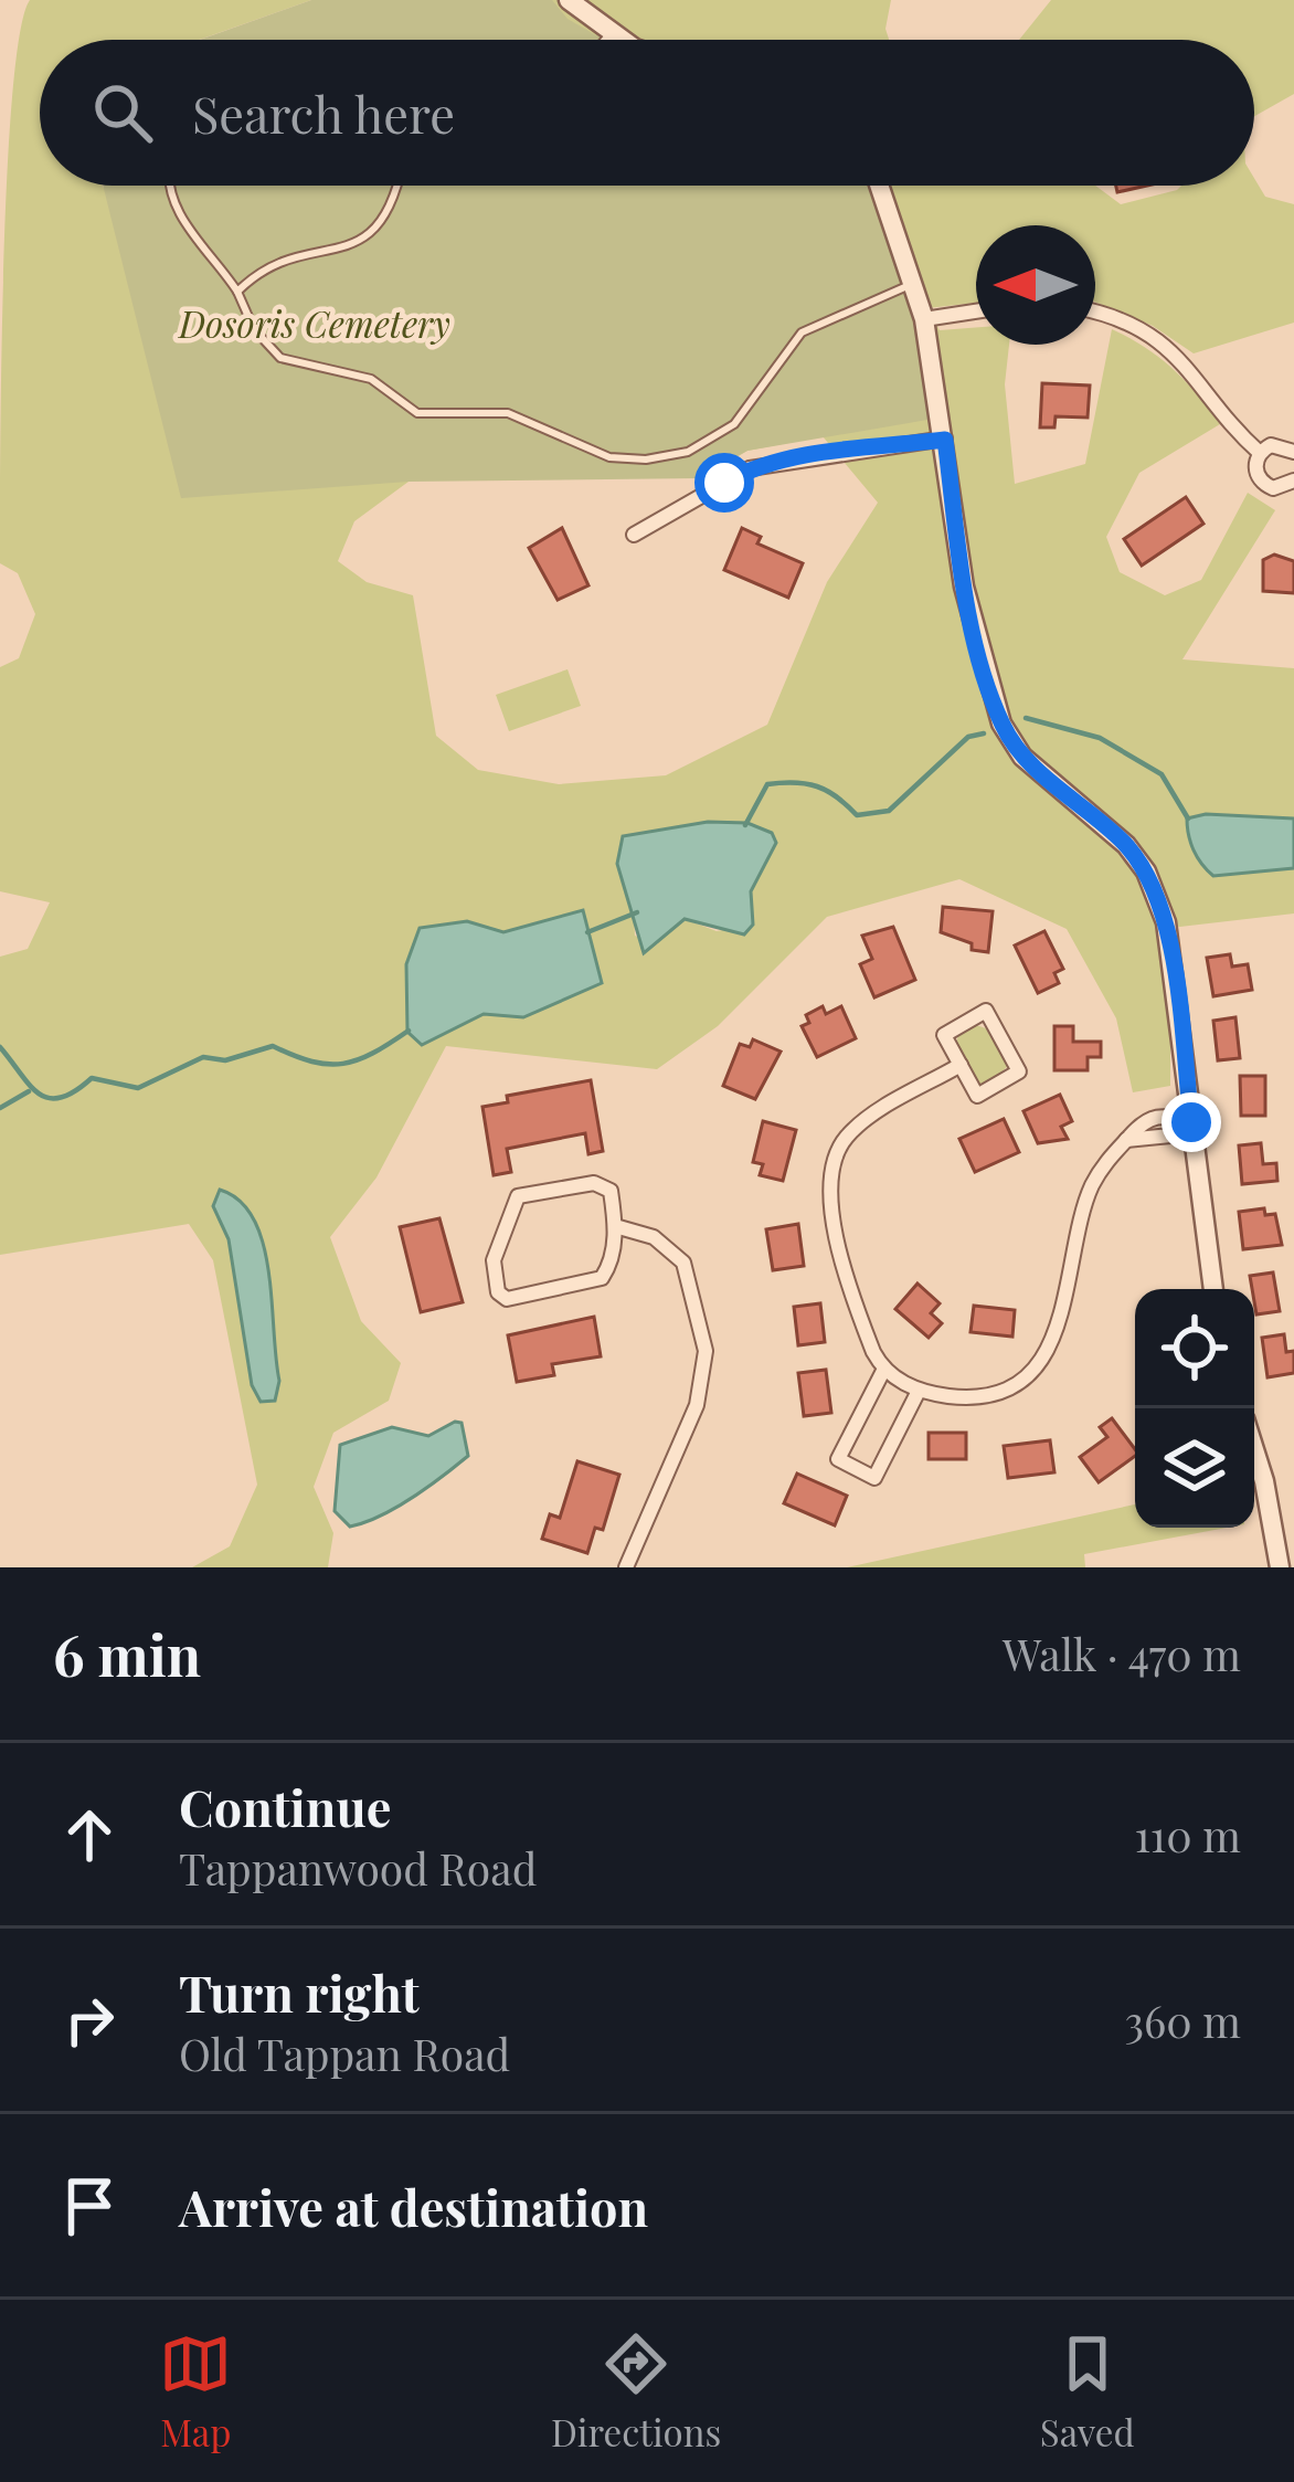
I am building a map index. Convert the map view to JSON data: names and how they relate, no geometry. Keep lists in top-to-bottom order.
{
  "parks": ["Dosoris Cemetery"],
  "north": "left",
  "page": {
    "search": "Search here",
    "heading": ["6 min", "Walk · 470 m"],
    "list": [
      ["Continue", "Tappanwood Road", "110 m"],
      ["Turn right", "Old Tappan Road", "360 m"],
      "Arrive at destination"
    ],
    "nav": ["Map", "Directions", "Saved"]
  }
}
